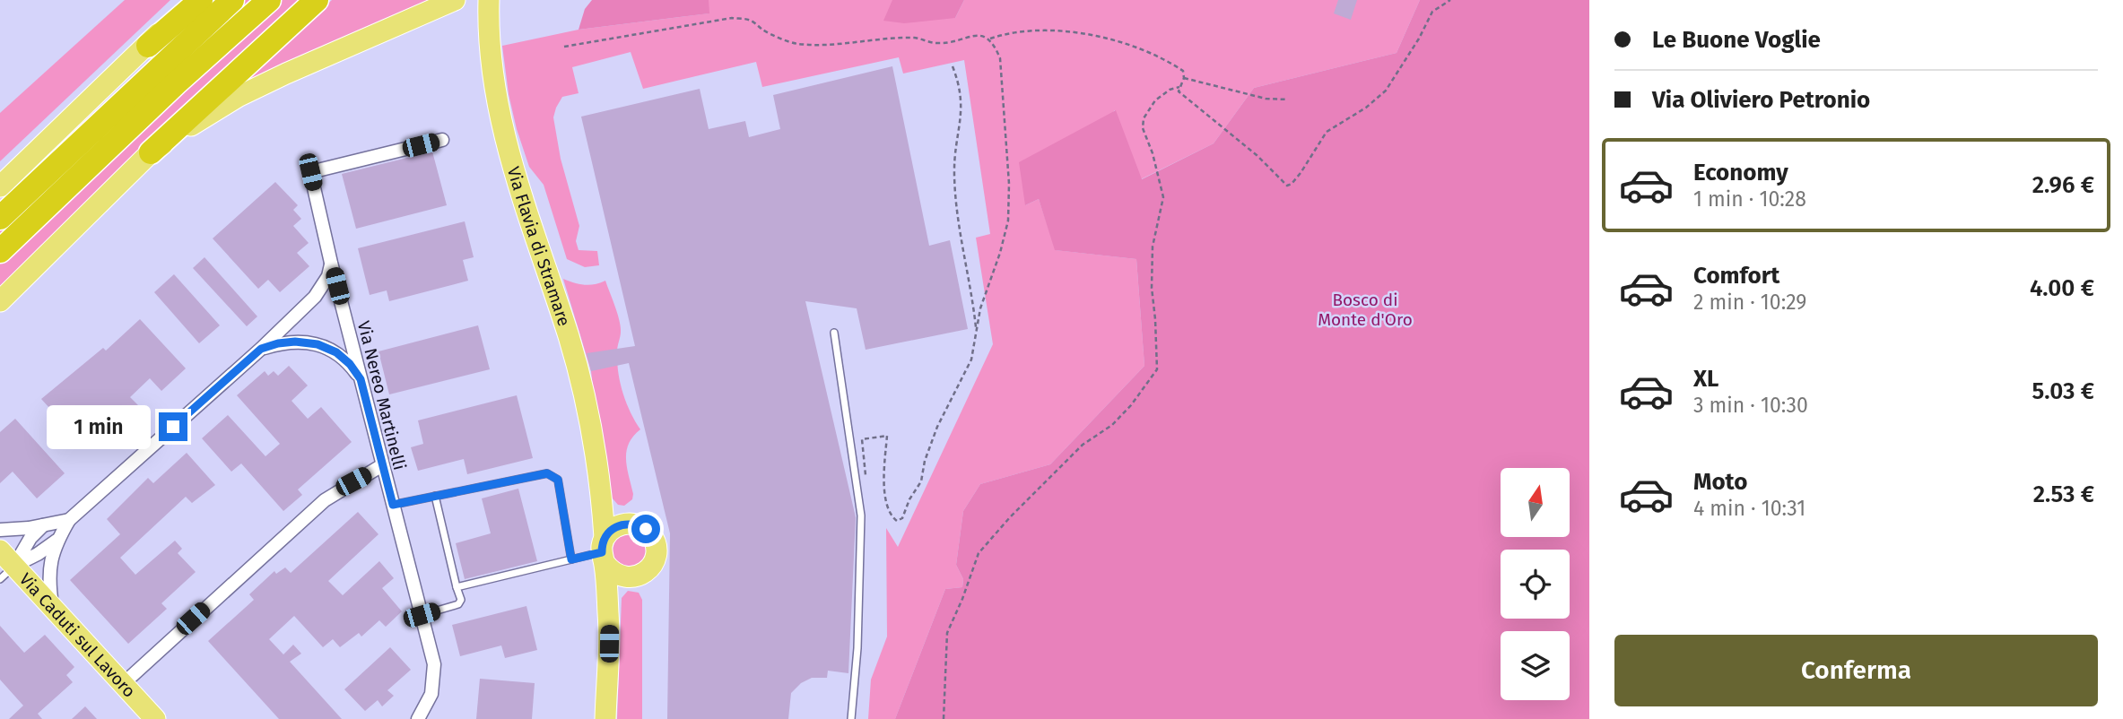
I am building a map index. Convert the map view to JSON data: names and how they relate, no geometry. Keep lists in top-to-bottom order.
{
  "streets": {
    "main road": ["Via Flavia di Stramare", "Via Caduti sul Lavoro"],
    "street": ["Via Nereo Martinelli"]
  },
  "parks": ["Bosco di Monte d'Oro"],
  "north": "top",
  "page": {
    "banner": ["Le Buone Voglie", "Via Oliviero Petronio"],
    "list": [
      {
        "name": "Economy",
        "note": "1 min · 10:28",
        "value": "2.96 €"
      },
      {
        "name": "Comfort",
        "note": "2 min · 10:29",
        "value": "4.00 €"
      },
      {
        "name": "XL",
        "note": "3 min · 10:30",
        "value": "5.03 €"
      },
      {
        "name": "Moto",
        "note": "4 min · 10:31",
        "value": "2.53 €"
      }
    ],
    "bubble": "1 min",
    "buttons": "Conferma"
  }
}
